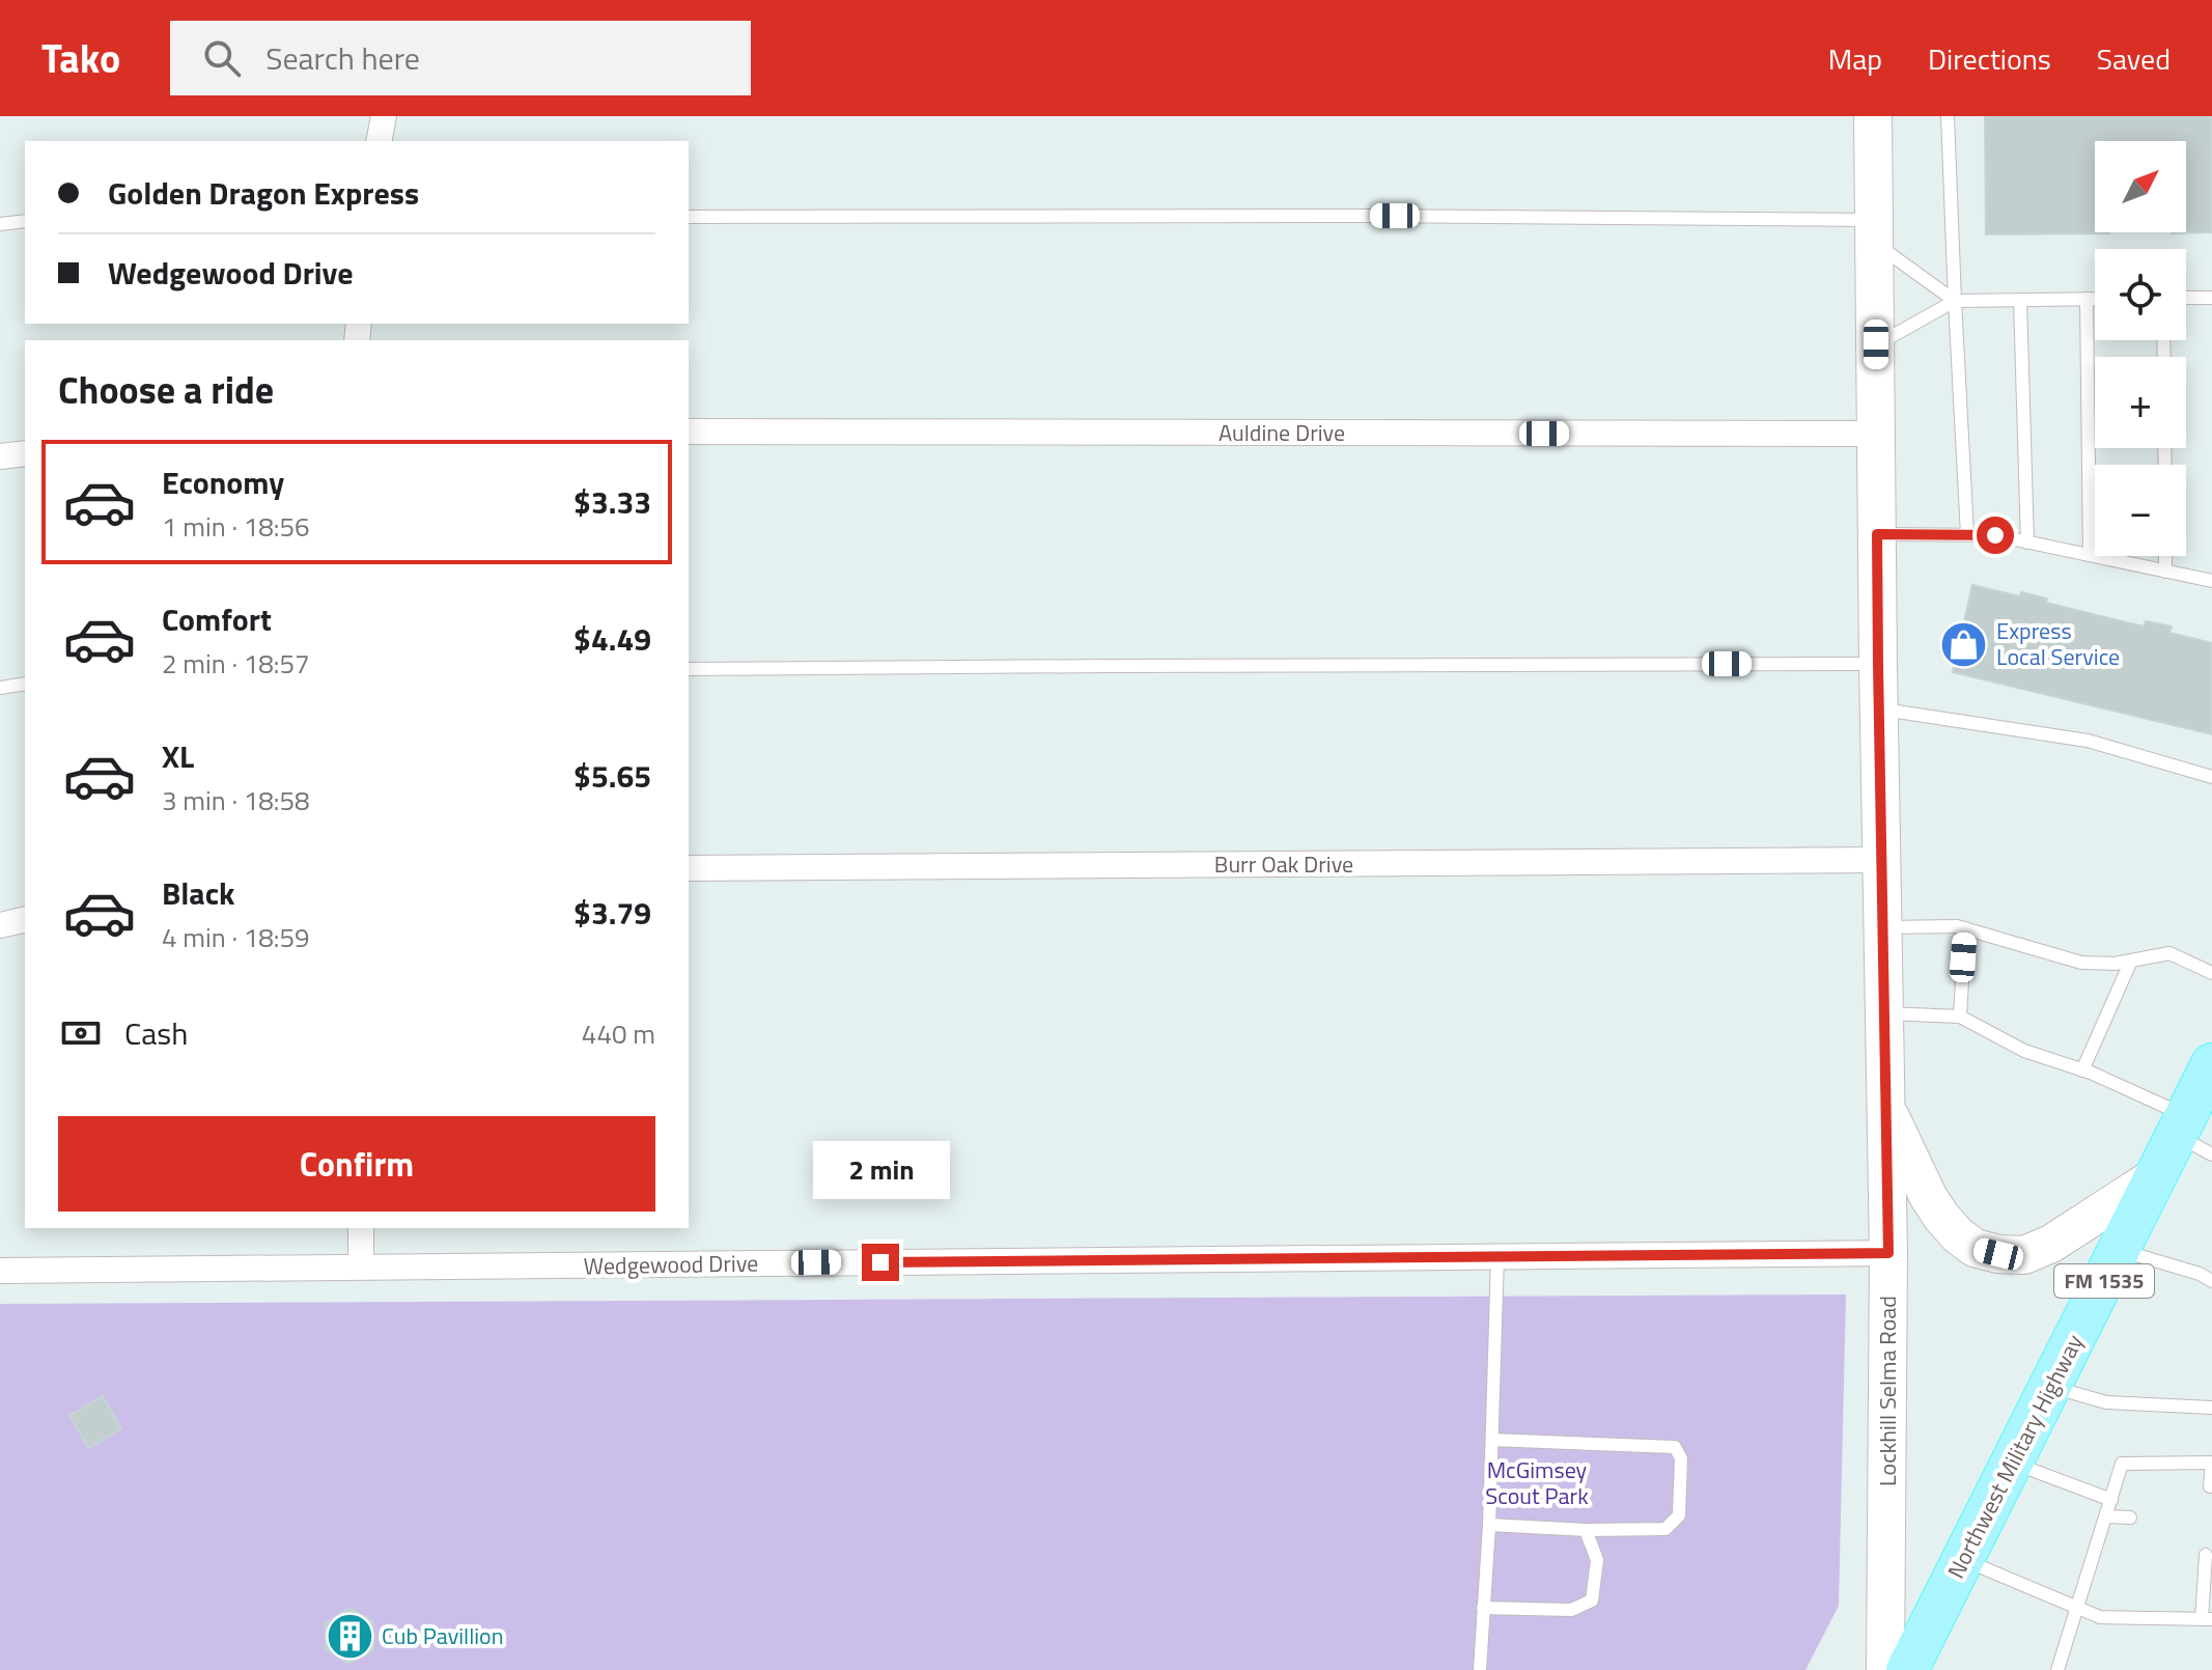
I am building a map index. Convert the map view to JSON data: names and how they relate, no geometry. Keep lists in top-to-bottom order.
{
  "streets": {
    "main road": ["FM 1535", "Lockhill Selma Road", "Northwest Military Highway"],
    "street": ["Auldine Drive", "Burr Oak Drive", "Wedgewood Drive"]
  },
  "crossings": [
    ["Auldine Drive", "Lockhill Selma Road"],
    ["Burr Oak Drive", "Lockhill Selma Road"],
    ["Wedgewood Drive", "Lockhill Selma Road"]
  ],
  "parks": ["McGimsey Scout Park"],
  "places": {
    "shop": ["Express Local Service"],
    "building": ["Cub Pavillion"]
  },
  "north": "top right",
  "page": {
    "header": "Tako",
    "search": "Search here",
    "nav": ["Map", "Directions", "Saved"],
    "map_buttons": ["+", "−"],
    "banner": ["Golden Dragon Express", "Wedgewood Drive"],
    "heading": "Choose a ride",
    "list": [
      {
        "name": "Economy",
        "note": "1 min · 18:56",
        "value": "$3.33"
      },
      {
        "name": "Comfort",
        "note": "2 min · 18:57",
        "value": "$4.49"
      },
      {
        "name": "XL",
        "note": "3 min · 18:58",
        "value": "$5.65"
      },
      {
        "name": "Black",
        "note": "4 min · 18:59",
        "value": "$3.79"
      }
    ],
    "pay": ["Cash", "440 m"],
    "buttons": "Confirm",
    "bubble": "2 min"
  }
}
